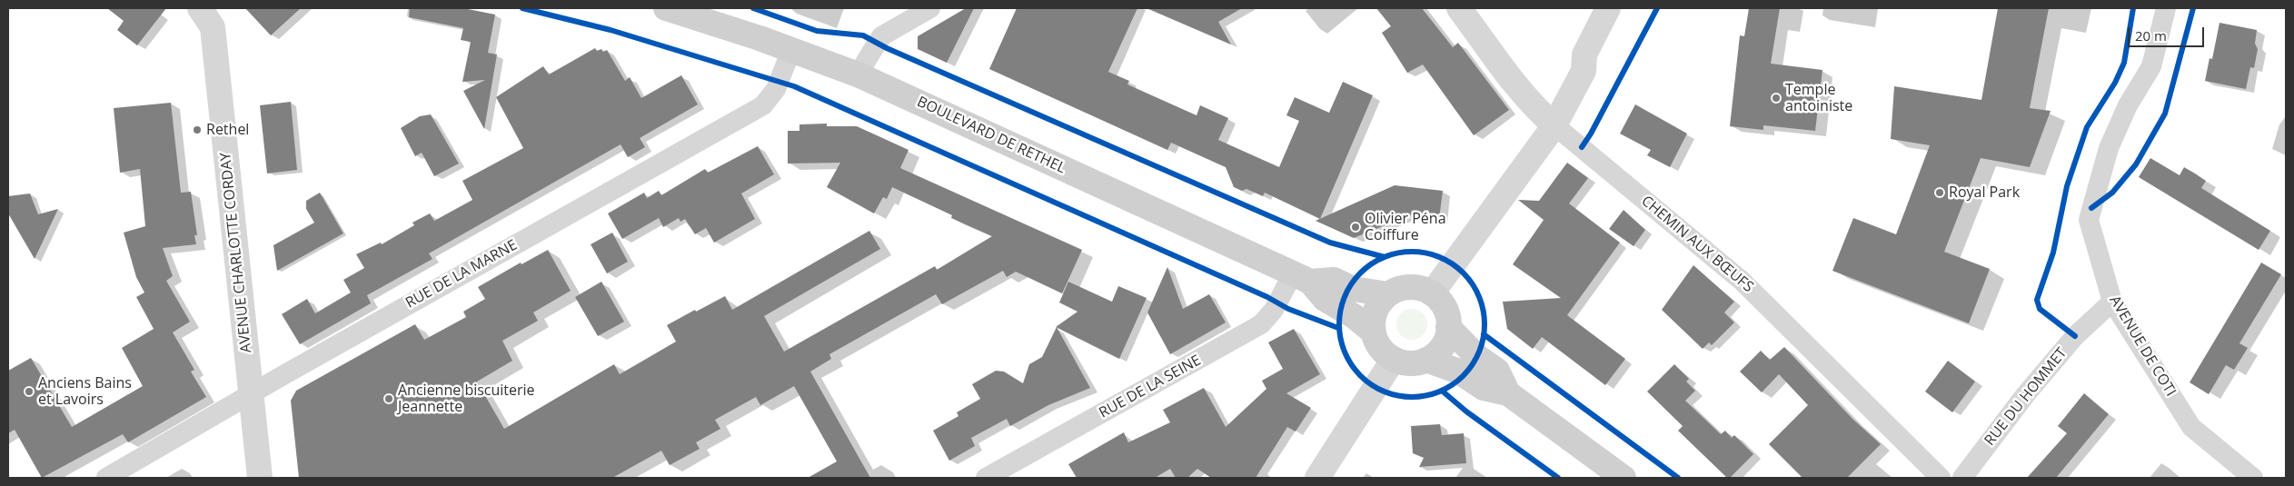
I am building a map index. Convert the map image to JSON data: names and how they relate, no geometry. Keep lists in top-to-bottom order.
{
  "streets": {
    "main road": ["BOULEVARD DE RETHEL"],
    "street": [
      "CHEMIN AUX BŒUFS",
      "AVENUE CHARLOTTE CORDAY",
      "RUE DE LA MARNE",
      "AVENUE DE COTI",
      "RUE DE LA SEINE",
      "RUE DU HOMMET"
    ]
  },
  "crossings": [
    ["BOULEVARD DE RETHEL", "RUE DE LA MARNE"],
    ["BOULEVARD DE RETHEL", "RUE DE LA SEINE"],
    ["AVENUE CHARLOTTE CORDAY", "RUE DE LA MARNE"],
    ["AVENUE DE COTI", "RUE DU HOMMET"]
  ],
  "places": [
    "Temple antoiniste",
    "Rethel",
    "Royal Park",
    "Olivier Péna Coiffure",
    "Anciens Bains et Lavoirs",
    "Ancienne biscuiterie Jeannette"
  ],
  "scale_bar": "20 m"
}
